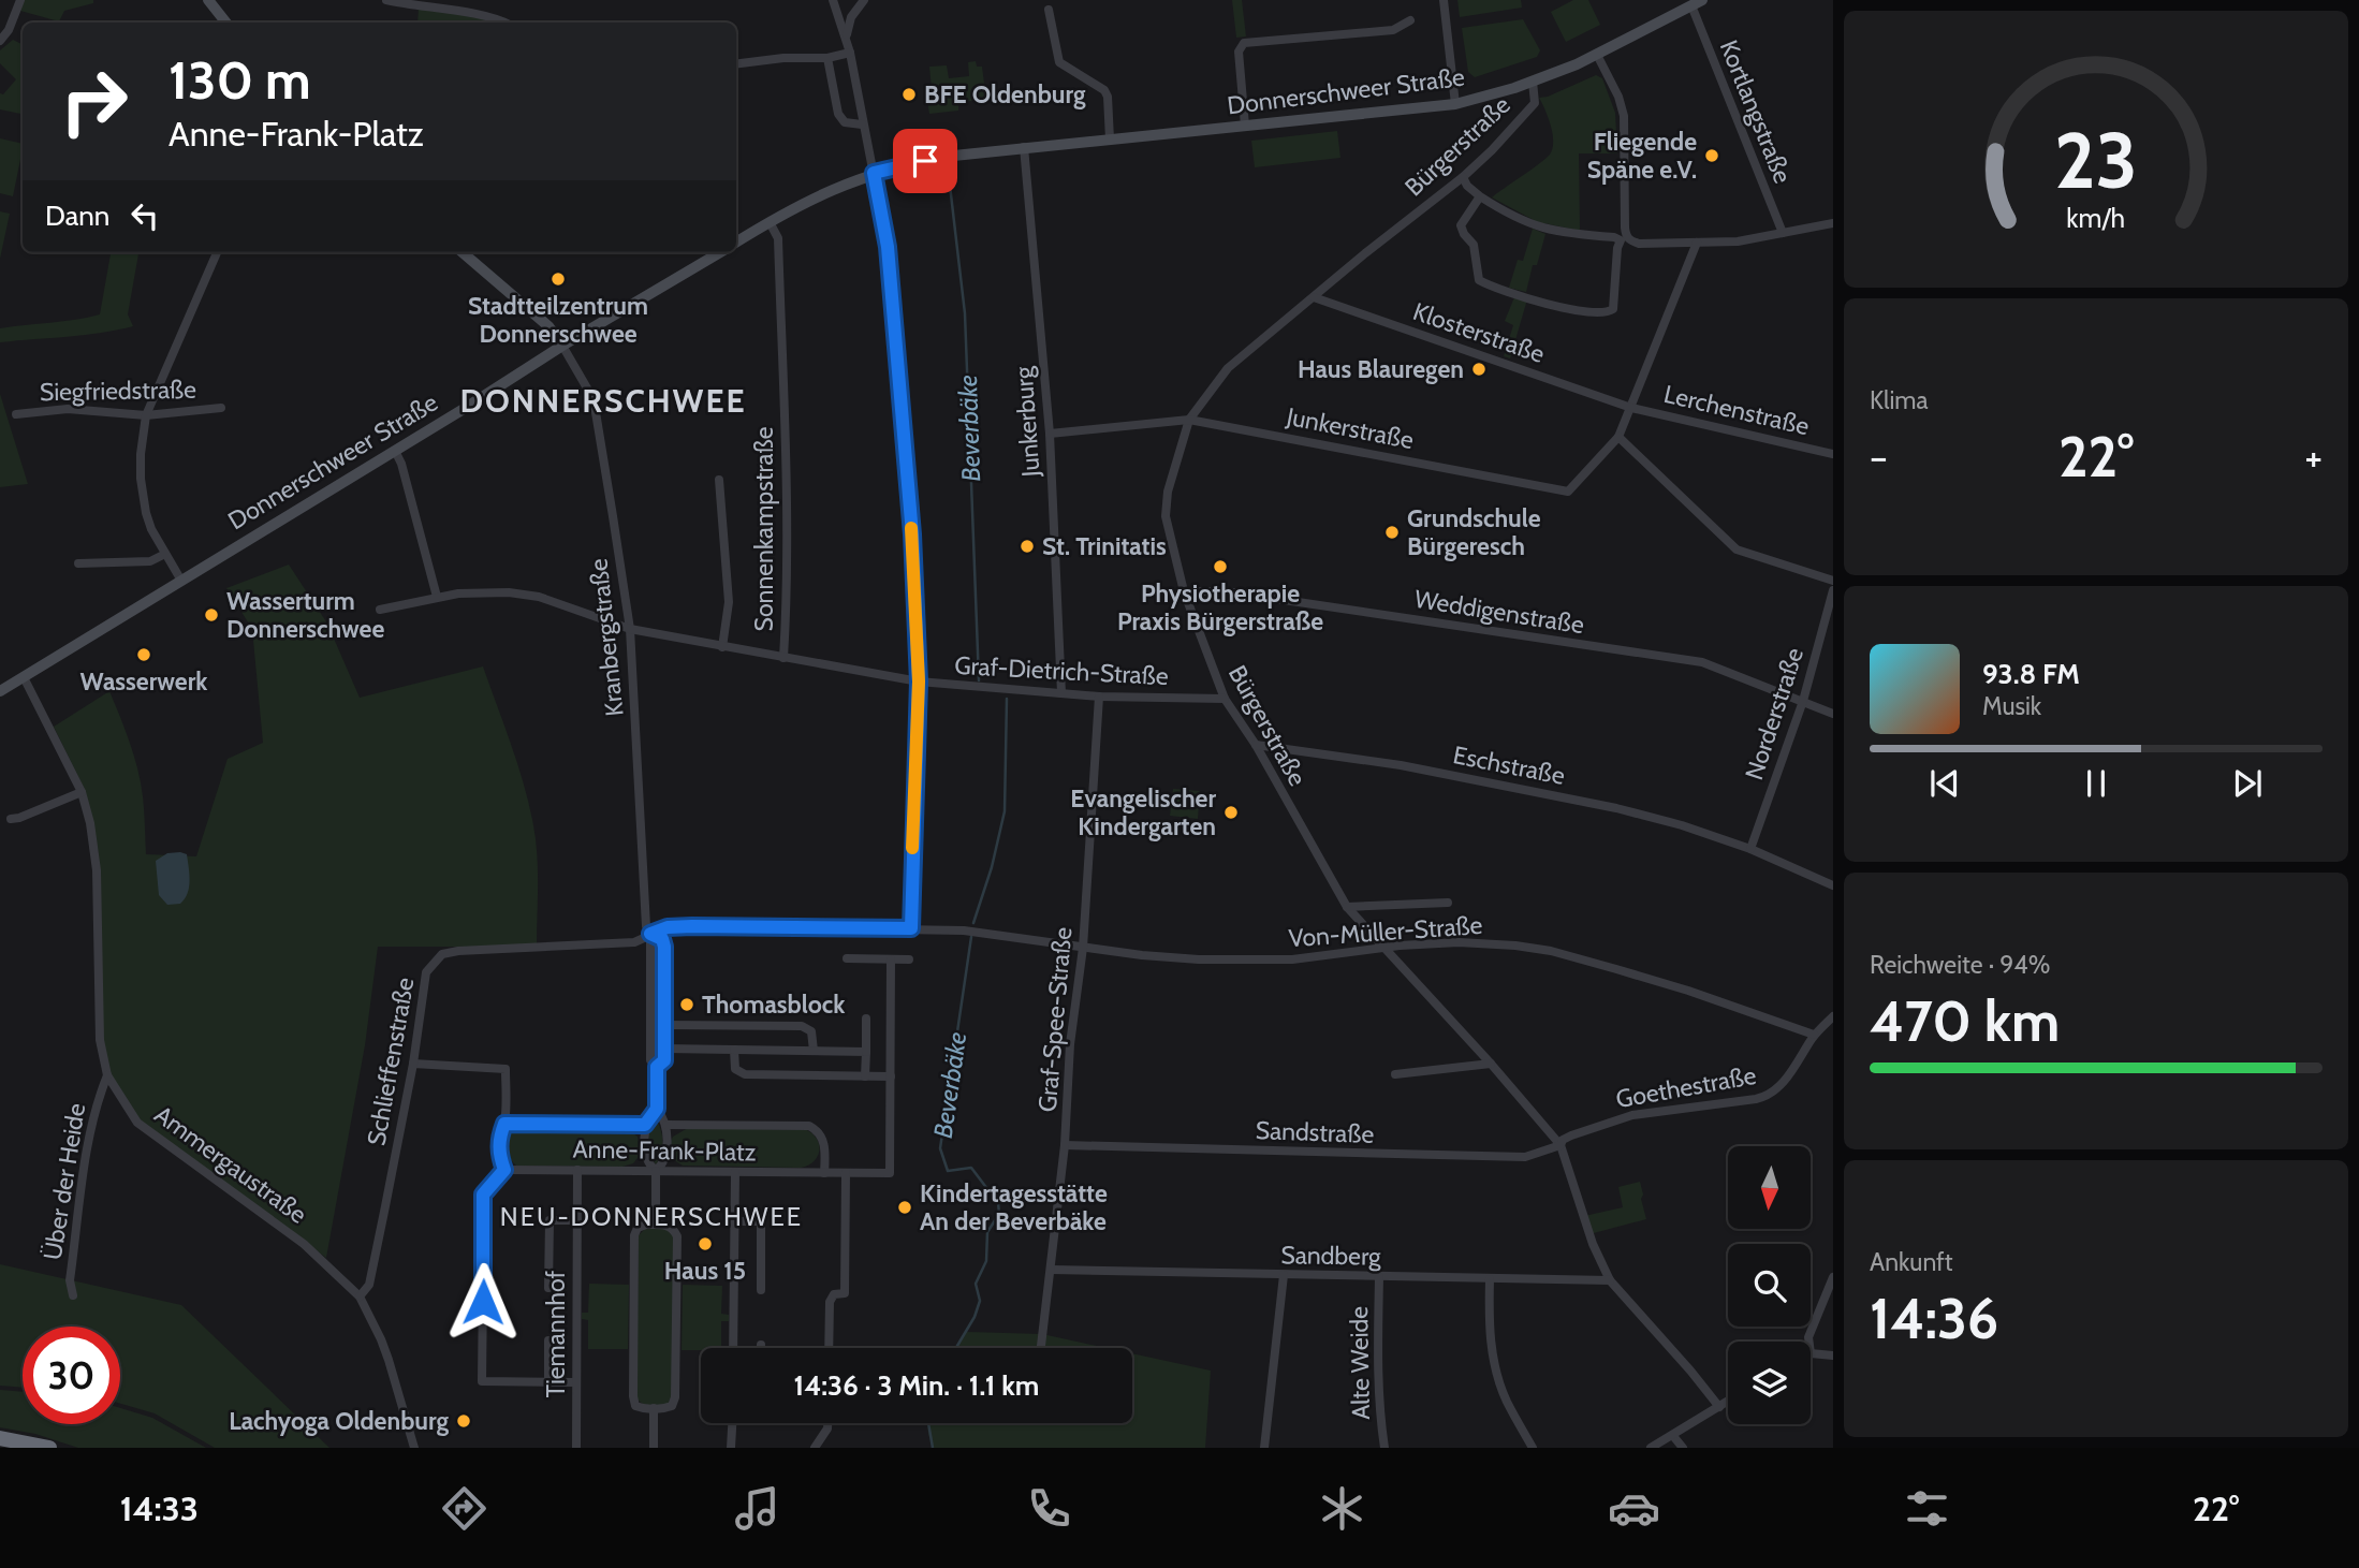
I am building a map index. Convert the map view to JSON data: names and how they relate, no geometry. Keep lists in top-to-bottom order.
{
  "streets": {
    "main road": ["Donnerschweer Straße"],
    "street": [
      "Kortlangstraße",
      "Bürgerstraße",
      "Klosterstraße",
      "Siegfriedstraße",
      "Lerchenstraße",
      "Junkerburg",
      "Junkerstraße",
      "Sonnenkampstraße",
      "Weddigenstraße",
      "Kranbergstraße",
      "Graf-Dietrich-Straße",
      "Norderstraße",
      "Eschstraße",
      "Von-Müller-Straße",
      "Graf-Spee-Straße",
      "Schlieffenstraße",
      "Goethestraße",
      "Sandstraße",
      "Anne-Frank-Platz",
      "Ammergaustraße",
      "Über der Heide",
      "Sandberg",
      "Tiemannhof",
      "Alte Weide"
    ]
  },
  "crossings": [
    ["Donnerschweer Straße", "Kortlangstraße"],
    ["Donnerschweer Straße", "Bürgerstraße"],
    ["Donnerschweer Straße", "Junkerburg"],
    ["Donnerschweer Straße", "Sonnenkampstraße"],
    ["Donnerschweer Straße", "Kranbergstraße"],
    ["Donnerschweer Straße", "Ammergaustraße"],
    ["Bürgerstraße", "Klosterstraße"],
    ["Bürgerstraße", "Junkerstraße"],
    ["Bürgerstraße", "Weddigenstraße"],
    ["Bürgerstraße", "Graf-Dietrich-Straße"],
    ["Bürgerstraße", "Eschstraße"],
    ["Bürgerstraße", "Von-Müller-Straße"],
    ["Bürgerstraße", "Goethestraße"],
    ["Bürgerstraße", "Sandstraße"],
    ["Bürgerstraße", "Sandberg"],
    ["Klosterstraße", "Lerchenstraße"],
    ["Junkerburg", "Junkerstraße"],
    ["Junkerburg", "Graf-Dietrich-Straße"],
    ["Sonnenkampstraße", "Graf-Dietrich-Straße"],
    ["Weddigenstraße", "Norderstraße"],
    ["Kranbergstraße", "Graf-Dietrich-Straße"],
    ["Kranbergstraße", "Schlieffenstraße"],
    ["Graf-Dietrich-Straße", "Graf-Spee-Straße"],
    ["Norderstraße", "Eschstraße"],
    ["Von-Müller-Straße", "Graf-Spee-Straße"],
    ["Von-Müller-Straße", "Schlieffenstraße"],
    ["Von-Müller-Straße", "Goethestraße"],
    ["Graf-Spee-Straße", "Sandstraße"],
    ["Graf-Spee-Straße", "Sandberg"],
    ["Schlieffenstraße", "Ammergaustraße"],
    ["Goethestraße", "Sandstraße"],
    ["Anne-Frank-Platz", "Tiemannhof"],
    ["Ammergaustraße", "Über der Heide"],
    ["Sandberg", "Alte Weide"]
  ],
  "districts": ["DONNERSCHWEE", "NEU-DONNERSCHWEE"],
  "water": ["Beverbäke"],
  "places": [
    "BFE Oldenburg",
    "Fliegende Späne e.V.",
    "Stadtteilzentrum Donnerschwee",
    "Haus Blauregen",
    "Grundschule Bürgeresch",
    "St. Trinitatis",
    "Physiotherapie Praxis Bürgerstraße",
    "Wasserturm Donnerschwee",
    "Wasserwerk",
    "Evangelischer Kindergarten",
    "Thomasblock",
    "Kindertagesstätte An der Beverbäke",
    "Haus 15",
    "Lachyoga Oldenburg"
  ],
  "north": "bottom",
  "page": {
    "turn": ["130 m", "Anne-Frank-Platz"],
    "then": "Dann",
    "tile": [
      "Klima",
      ["Reichweite · 94%", "470 km"],
      ["Ankunft", "14:36"]
    ],
    "heat": ["−", "22°", "+"],
    "song": ["93.8 FM", "Musik"],
    "limit": "30",
    "trip": "14:36 · 3 Min. · 1.1 km",
    "tabs": ["14:33", "22°"],
    "gauge": ["23", "km/h"]
  }
}
